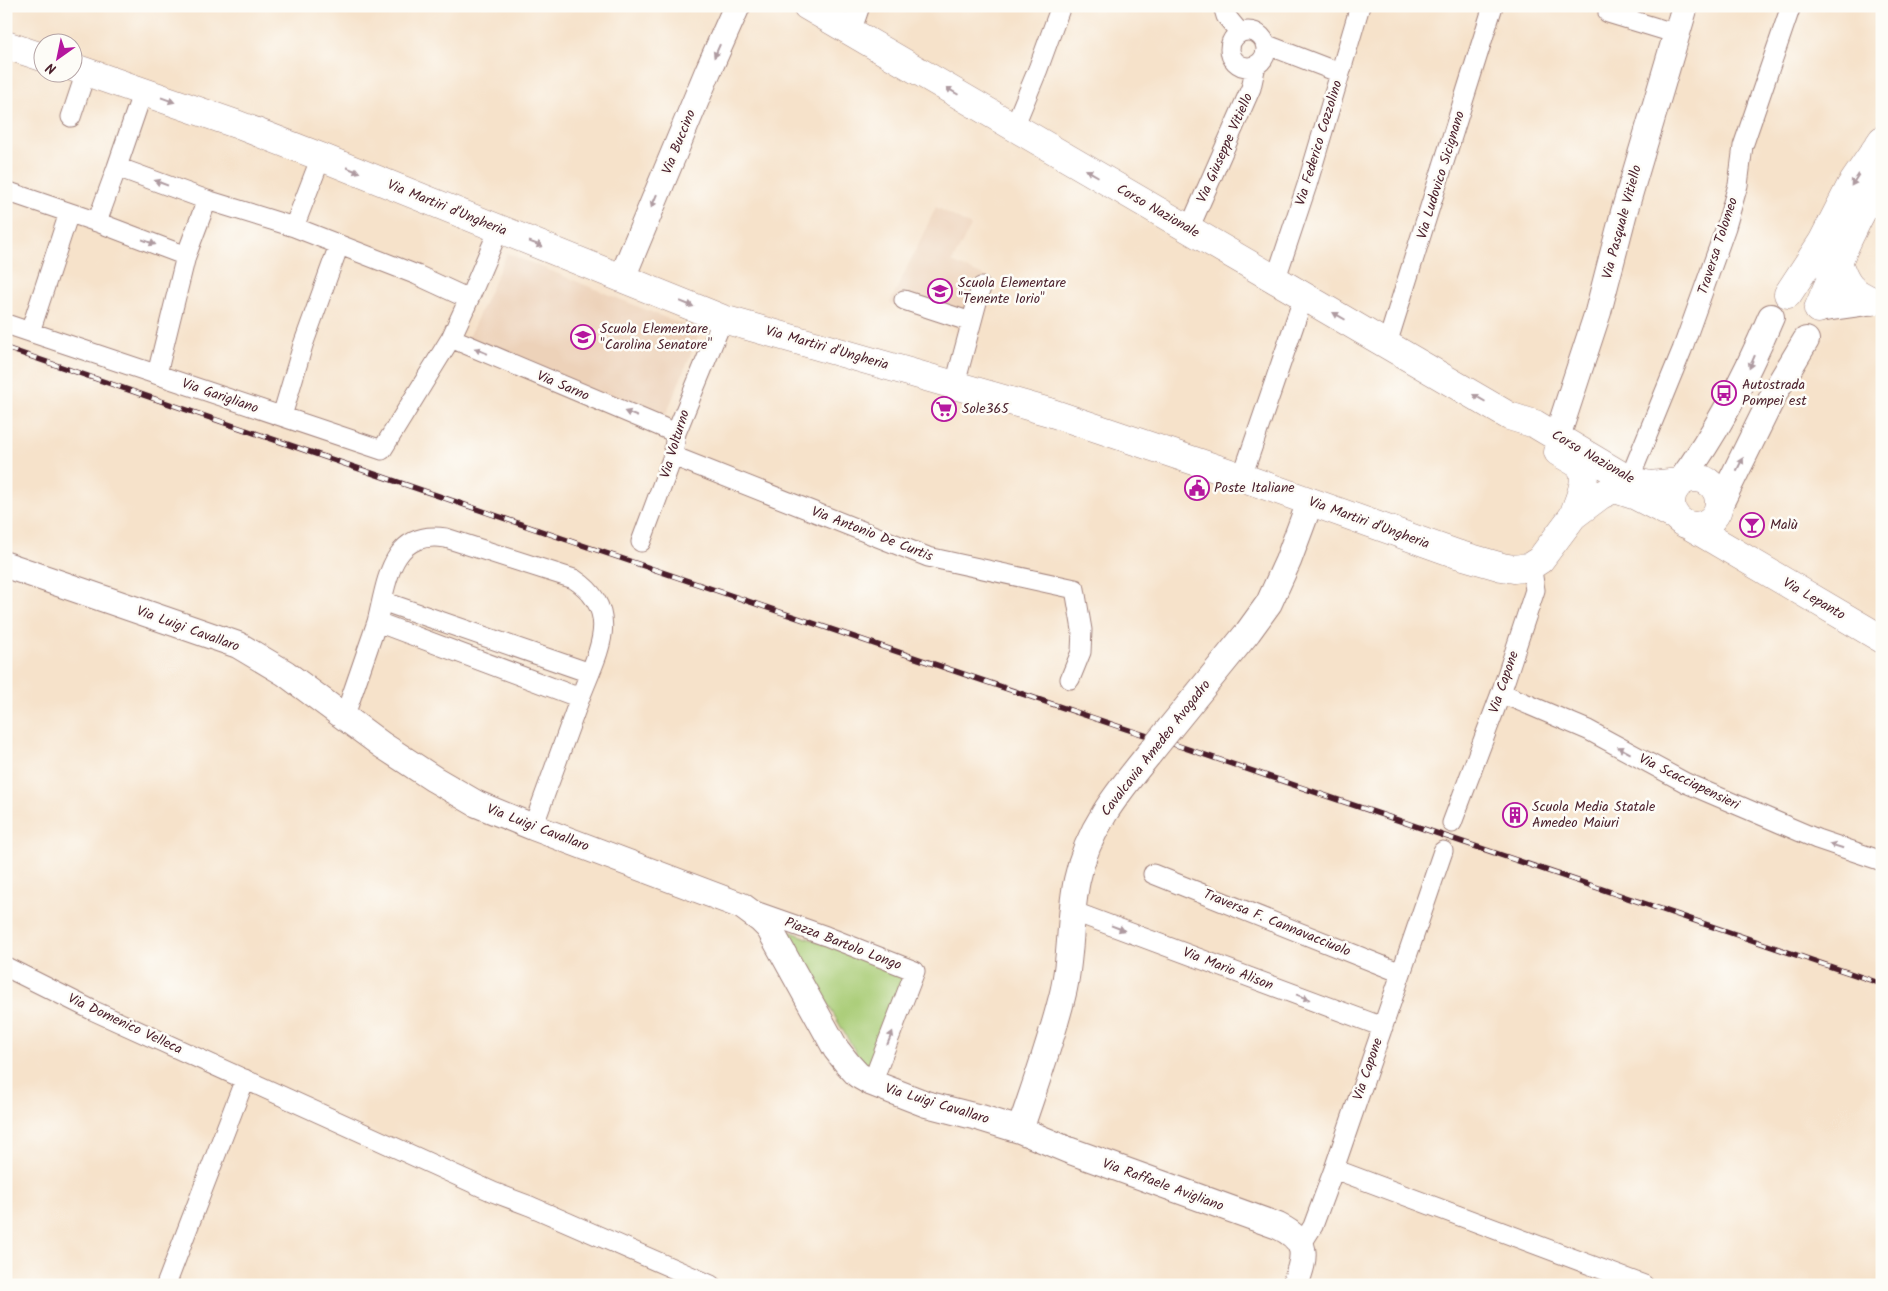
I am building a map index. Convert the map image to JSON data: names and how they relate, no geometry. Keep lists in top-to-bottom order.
{
  "streets": {
    "main road": ["Via Martiri d'Ungheria", "Corso Nazionale", "Via Lepanto"],
    "street": [
      "Via Buccino",
      "Via Federico Cozzolino",
      "Via Giuseppe Vitiello",
      "Via Ludovico Sicignano",
      "Via Pasquale Vitiello",
      "Traversa Tolomeo",
      "Via Sarno",
      "Via Garigliano",
      "Via Volturno",
      "Via Antonio De Curtis",
      "Via Luigi Cavallaro",
      "Via Capone",
      "Cavalcavia Amedeo Avogadro",
      "Via Scacciapensieri",
      "Traversa F. Cannavacciuolo",
      "Piazza Bartolo Longo",
      "Via Mario Alison",
      "Via Domenico Velleca",
      "Via Raffaele Avigliano"
    ]
  },
  "crossings": [
    ["Via Buccino", "Via Martiri d'Ungheria"],
    ["Via Federico Cozzolino", "Corso Nazionale"],
    ["Via Giuseppe Vitiello", "Corso Nazionale"],
    ["Via Ludovico Sicignano", "Corso Nazionale"],
    ["Via Martiri d'Ungheria", "Via Volturno"],
    ["Via Martiri d'Ungheria", "Via Capone"],
    ["Via Martiri d'Ungheria", "Cavalcavia Amedeo Avogadro"],
    ["Corso Nazionale", "Via Pasquale Vitiello"],
    ["Corso Nazionale", "Traversa Tolomeo"],
    ["Corso Nazionale", "Via Lepanto"],
    ["Via Sarno", "Via Garigliano"],
    ["Via Sarno", "Via Volturno"],
    ["Via Volturno", "Via Antonio De Curtis"],
    ["Via Luigi Cavallaro", "Cavalcavia Amedeo Avogadro"],
    ["Via Luigi Cavallaro", "Piazza Bartolo Longo"],
    ["Via Luigi Cavallaro", "Via Raffaele Avigliano"],
    ["Via Capone", "Via Scacciapensieri"],
    ["Via Capone", "Traversa F. Cannavacciuolo"],
    ["Via Capone", "Via Mario Alison"],
    ["Via Capone", "Via Raffaele Avigliano"],
    ["Cavalcavia Amedeo Avogadro", "Via Mario Alison"],
    ["Cavalcavia Amedeo Avogadro", "Via Raffaele Avigliano"]
  ],
  "one_way": [
    "Via Buccino",
    "Via Martiri d'Ungheria",
    "Corso Nazionale",
    "Via Sarno",
    "Via Scacciapensieri",
    "Via Mario Alison"
  ],
  "places": {
    "school or university": ["Scuola Elementare \"Tenente Iorio\"", "Scuola Elementare \"Carolina Senatore\""],
    "bus stop": ["Autostrada Pompei est"],
    "supermarket": ["Sole365"],
    "public building": ["Poste Italiane"],
    "bar": ["Malù"],
    "building": ["Scuola Media Statale Amedeo Maiuri"]
  },
  "north": "bottom left"
}
